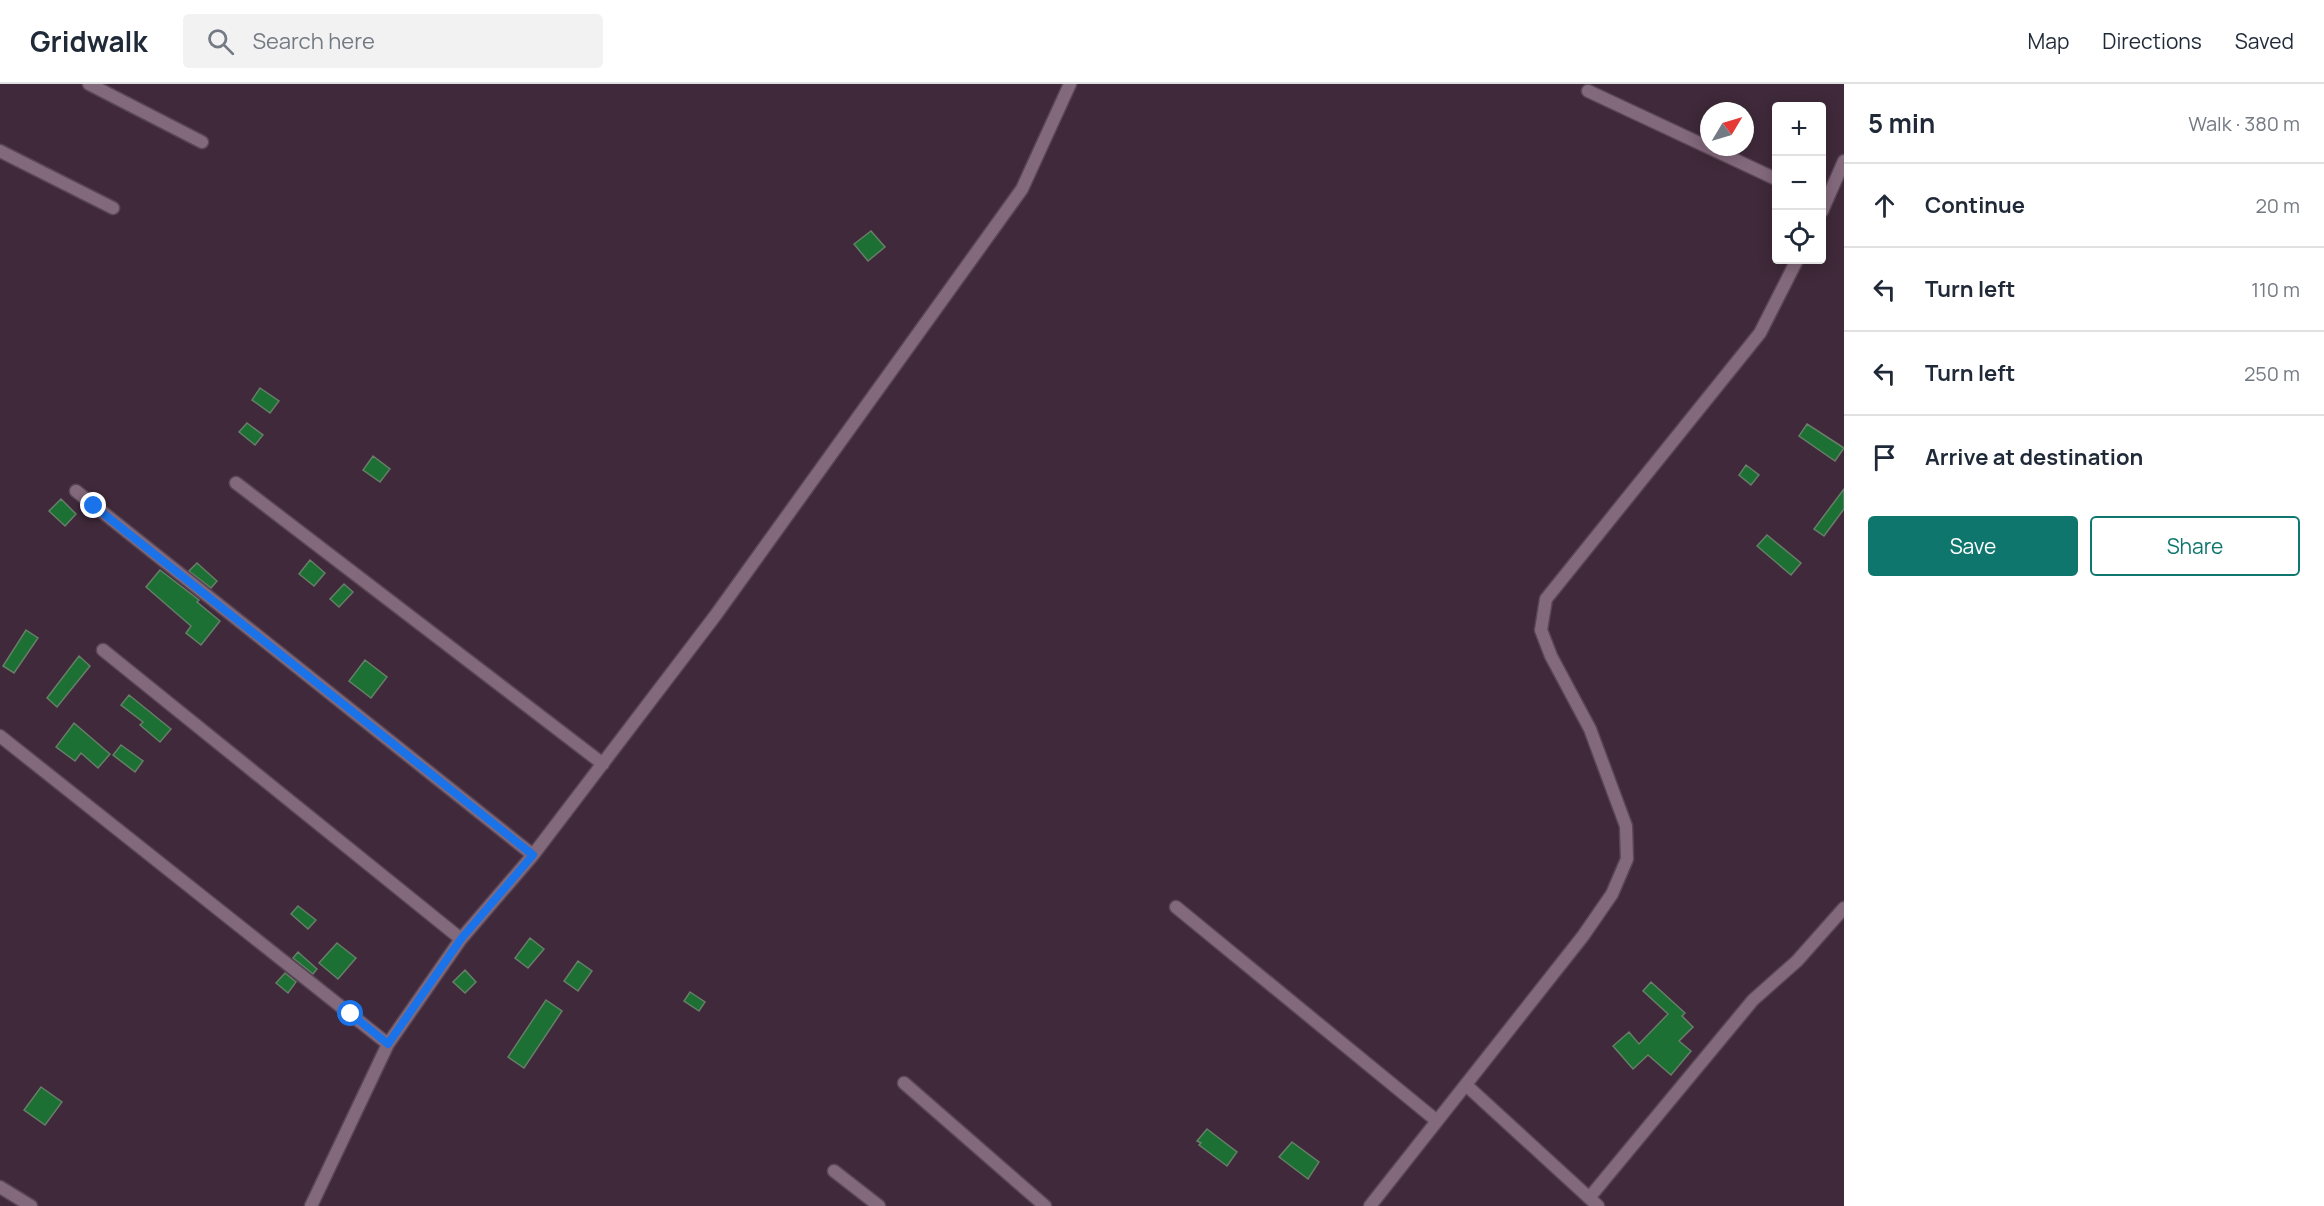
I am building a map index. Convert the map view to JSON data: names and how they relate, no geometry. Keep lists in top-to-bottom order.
{
  "north": "top right",
  "page": {
    "header": "Gridwalk",
    "search": "Search here",
    "nav": ["Map", "Directions", "Saved"],
    "heading": ["5 min", "Walk · 380 m"],
    "map_buttons": ["+", "−"],
    "list": [
      ["Continue", "20 m"],
      ["Turn left", "110 m"],
      ["Turn left", "250 m"],
      "Arrive at destination"
    ],
    "buttons": ["Save", "Share"]
  }
}
